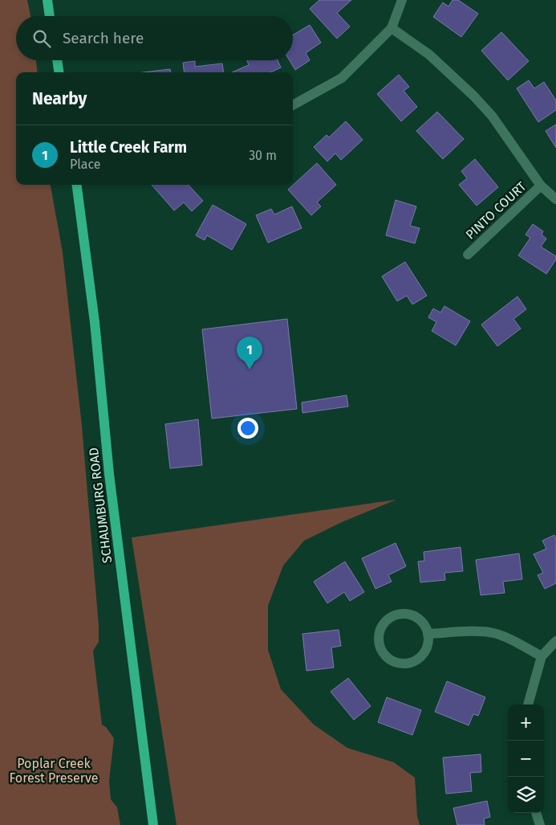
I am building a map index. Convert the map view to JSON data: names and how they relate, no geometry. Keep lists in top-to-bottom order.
{
  "streets": {
    "main road": ["SCHAUMBURG ROAD"],
    "street": ["PINTO COURT"]
  },
  "parks": ["Poplar Creek Forest Preserve"],
  "page": {
    "search": "Search here",
    "heading": "Nearby",
    "list": [
      {
        "mark": "1",
        "name": "Little Creek Farm",
        "note": "Place",
        "value": "30 m"
      }
    ],
    "pins": "1",
    "map_buttons": ["+", "−"]
  }
}
